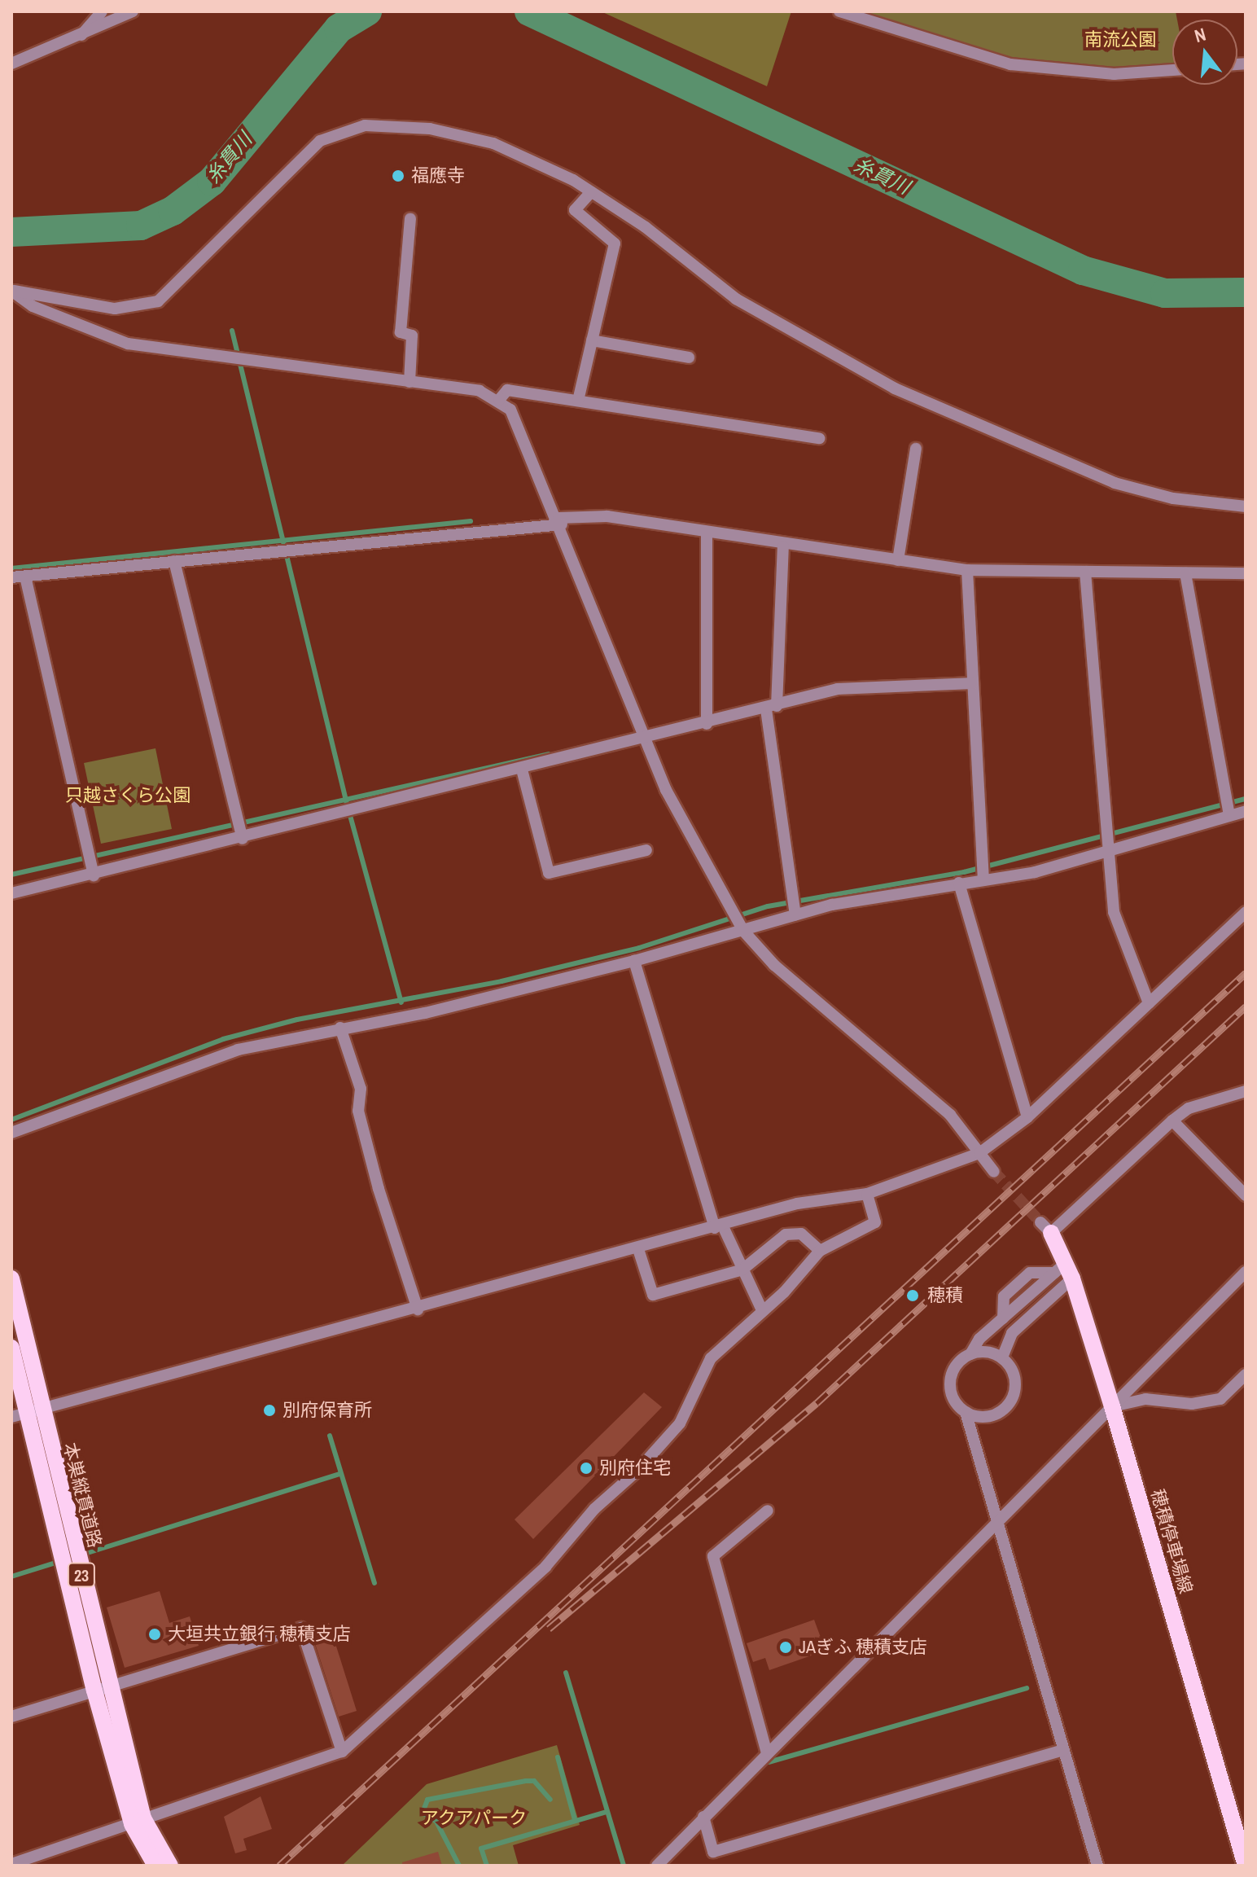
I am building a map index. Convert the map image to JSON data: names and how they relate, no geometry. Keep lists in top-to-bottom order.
{
  "streets": {
    "main road": ["本巣縦貫道路", "穂積停車場線", "23"]
  },
  "water": ["糸貫川"],
  "parks": ["南流公園", "只越さくら公園", "アクアパーク"],
  "places": [
    "福應寺",
    "穂積",
    "別府保育所",
    "別府住宅",
    "大垣共立銀行 穂積支店",
    "JAぎふ 穂積支店"
  ],
  "north": "top"
}
